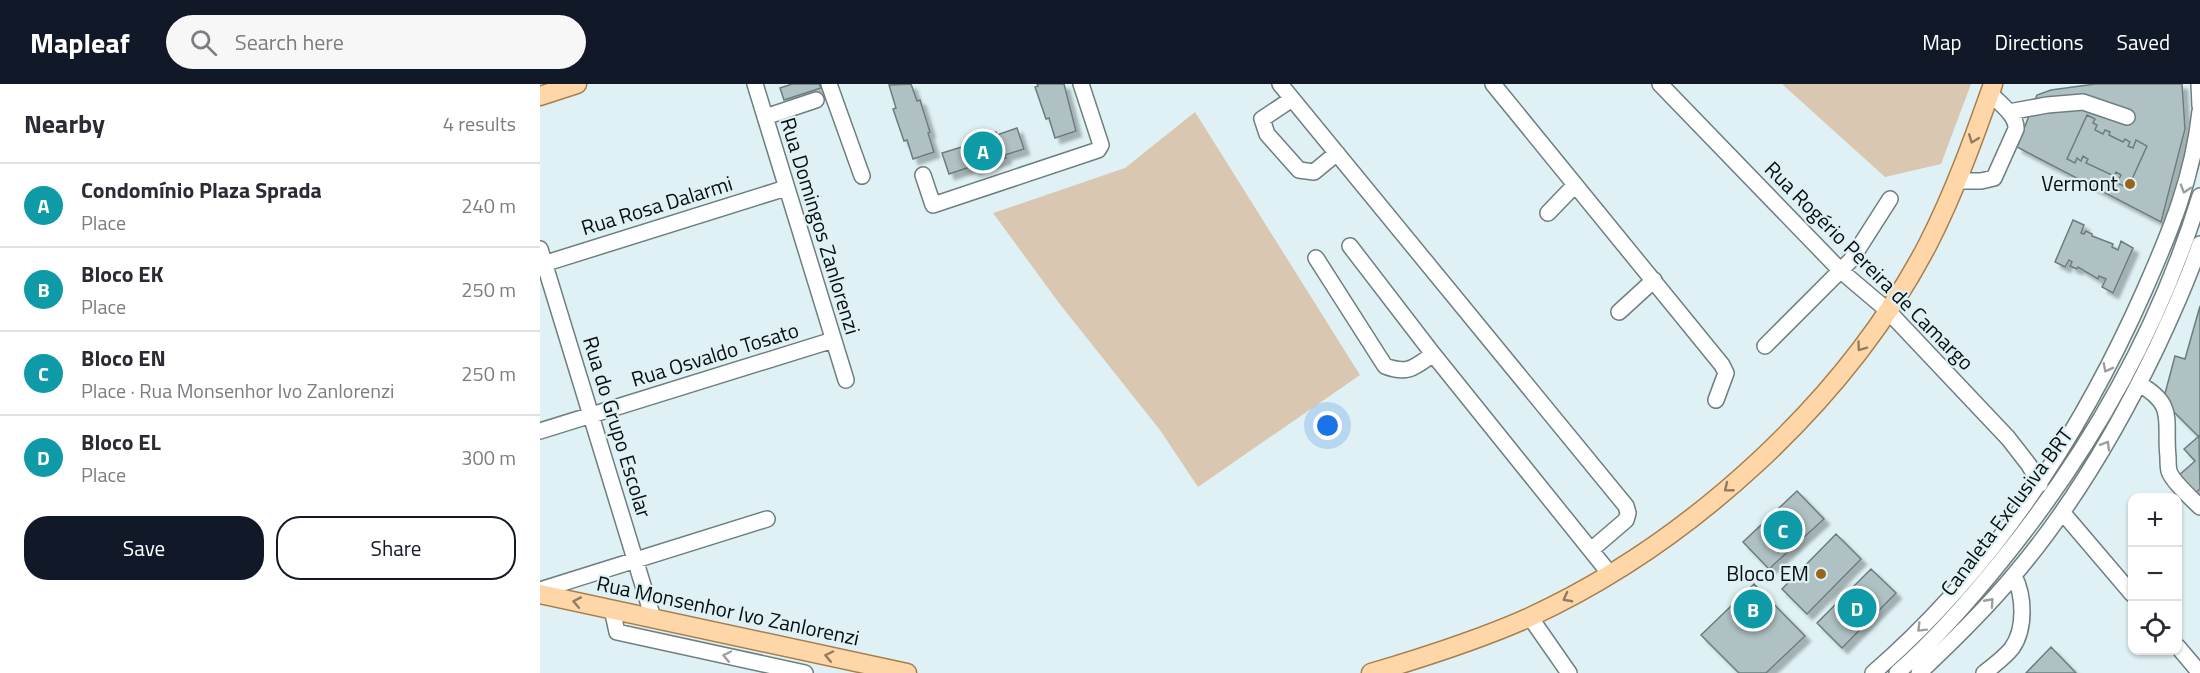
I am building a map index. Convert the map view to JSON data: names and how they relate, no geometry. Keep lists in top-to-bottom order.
{
  "streets": {
    "main road": ["Rua Monsenhor Ivo Zanlorenzi"],
    "street": [
      "Rua Rosa Dalarmi",
      "Rua Domingos Zanlorenzi",
      "Rua Rogério Pereira de Camargo",
      "Rua Osvaldo Tosato",
      "Rua do Grupo Escolar",
      "Canaleta Exclusiva BRT"
    ]
  },
  "crossings": [
    ["Rua Rosa Dalarmi", "Rua Domingos Zanlorenzi"],
    ["Rua Rosa Dalarmi", "Rua do Grupo Escolar"],
    ["Rua Domingos Zanlorenzi", "Rua Osvaldo Tosato"],
    ["Rua Osvaldo Tosato", "Rua do Grupo Escolar"],
    ["Rua do Grupo Escolar", "Rua Monsenhor Ivo Zanlorenzi"]
  ],
  "one_way": ["Rua Monsenhor Ivo Zanlorenzi"],
  "places": ["Vermont", "Bloco EM"],
  "page": {
    "header": "Mapleaf",
    "search": "Search here",
    "nav": ["Map", "Directions", "Saved"],
    "heading": ["Nearby", "4 results"],
    "pins": [
      "A",
      "C",
      "D",
      "B"
    ],
    "list": [
      {
        "mark": "A",
        "name": "Condomínio Plaza Sprada",
        "note": "Place",
        "value": "240 m"
      },
      {
        "mark": "B",
        "name": "Bloco EK",
        "note": "Place",
        "value": "250 m"
      },
      {
        "mark": "C",
        "name": "Bloco EN",
        "note": "Place · Rua Monsenhor Ivo Zanlorenzi",
        "value": "250 m"
      },
      {
        "mark": "D",
        "name": "Bloco EL",
        "note": "Place",
        "value": "300 m"
      }
    ],
    "map_buttons": ["+", "−"],
    "buttons": ["Save", "Share"]
  }
}
